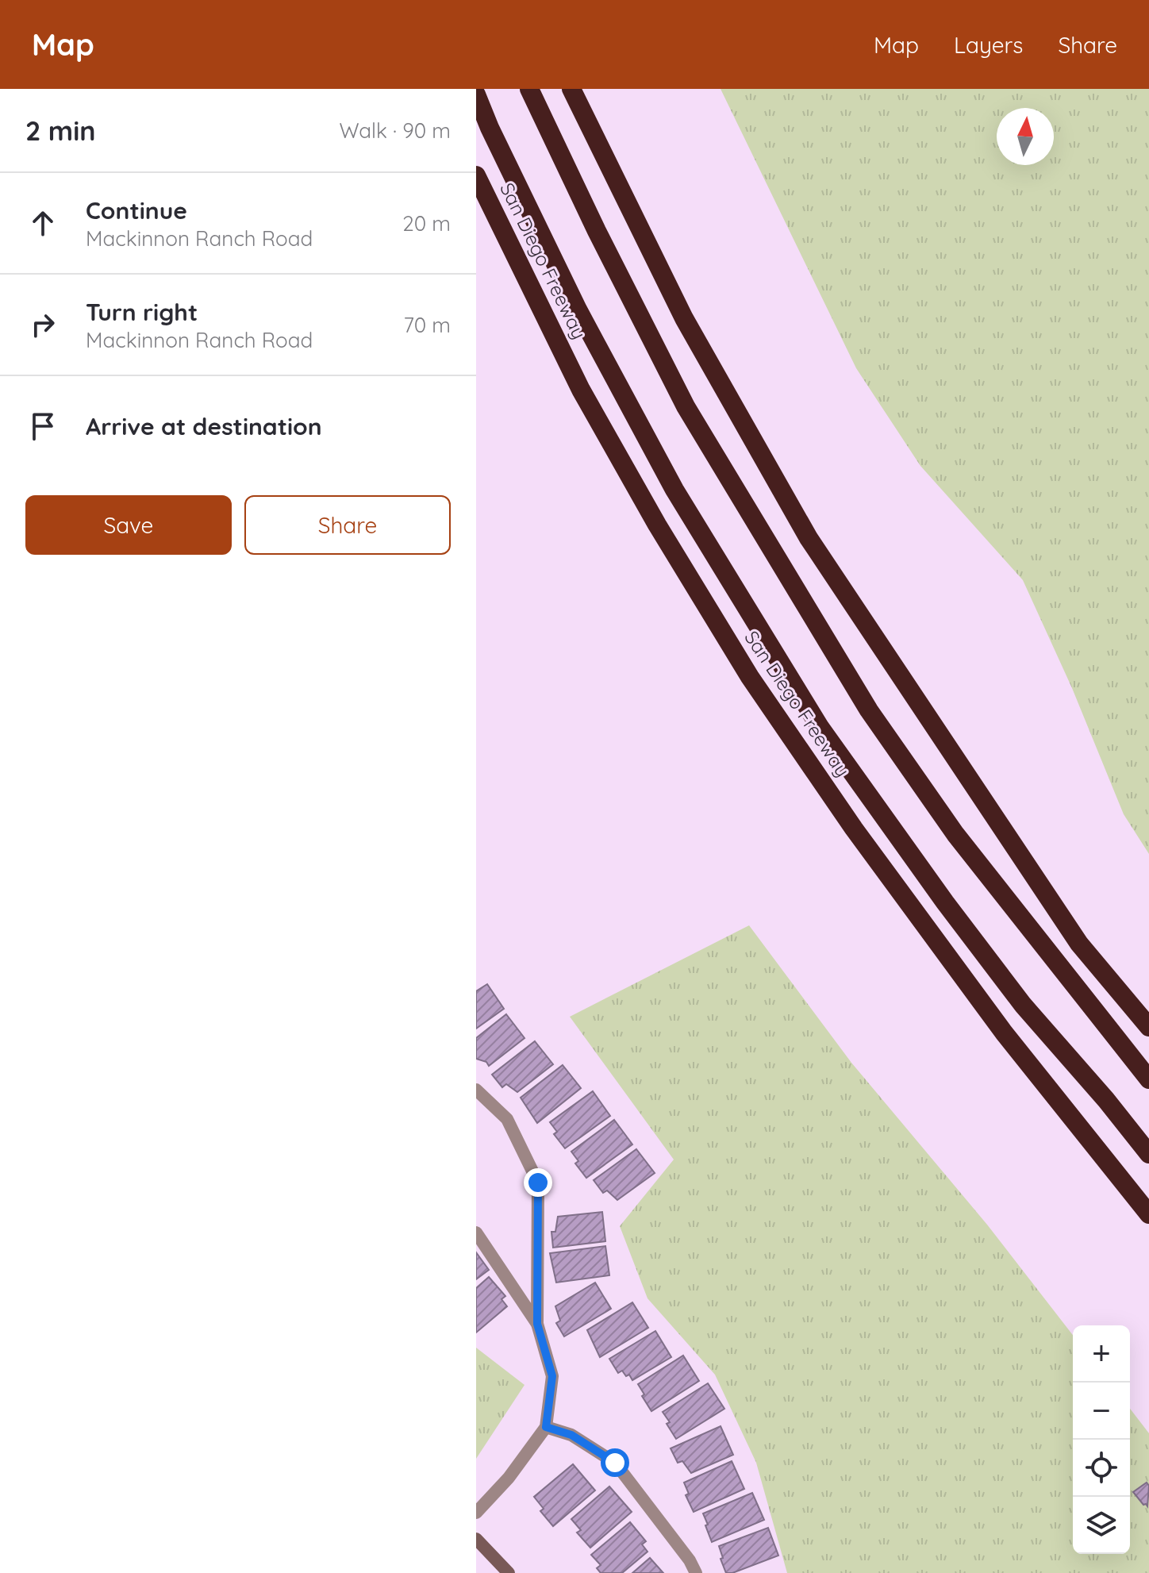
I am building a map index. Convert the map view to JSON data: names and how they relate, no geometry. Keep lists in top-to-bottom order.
{
  "streets": {
    "highway": ["San Diego Freeway"]
  },
  "north": "top",
  "page": {
    "header": "Map",
    "nav": ["Map", "Layers", "Share"],
    "heading": ["2 min", "Walk · 90 m"],
    "list": [
      ["Continue", "Mackinnon Ranch Road", "20 m"],
      ["Turn right", "Mackinnon Ranch Road", "70 m"],
      "Arrive at destination"
    ],
    "buttons": ["Save", "Share"],
    "map_buttons": ["+", "−"]
  }
}
